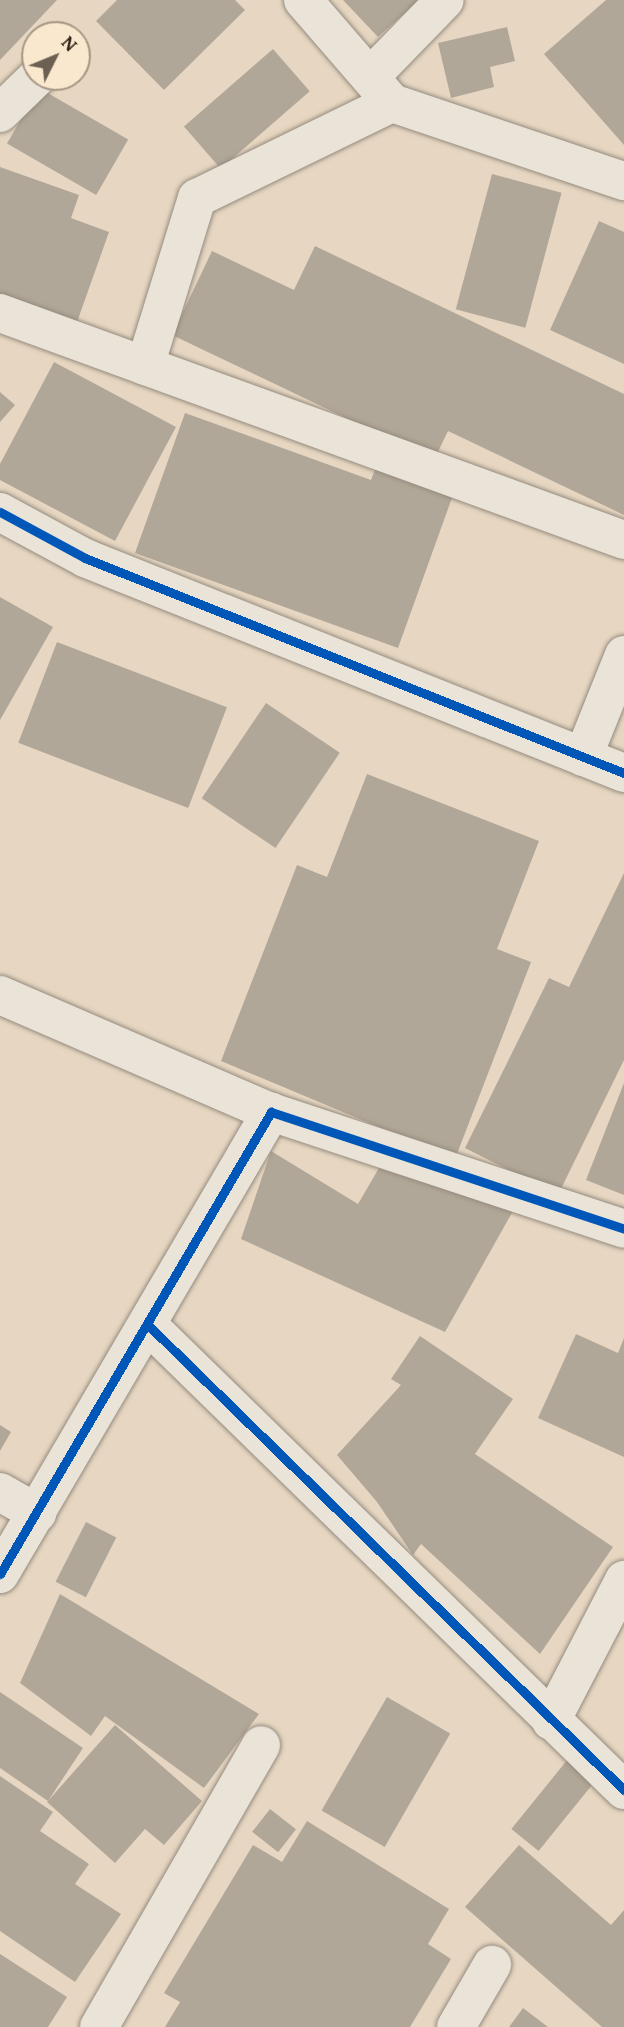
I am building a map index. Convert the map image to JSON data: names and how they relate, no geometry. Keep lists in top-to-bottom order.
{
  "north": "top right"
}
